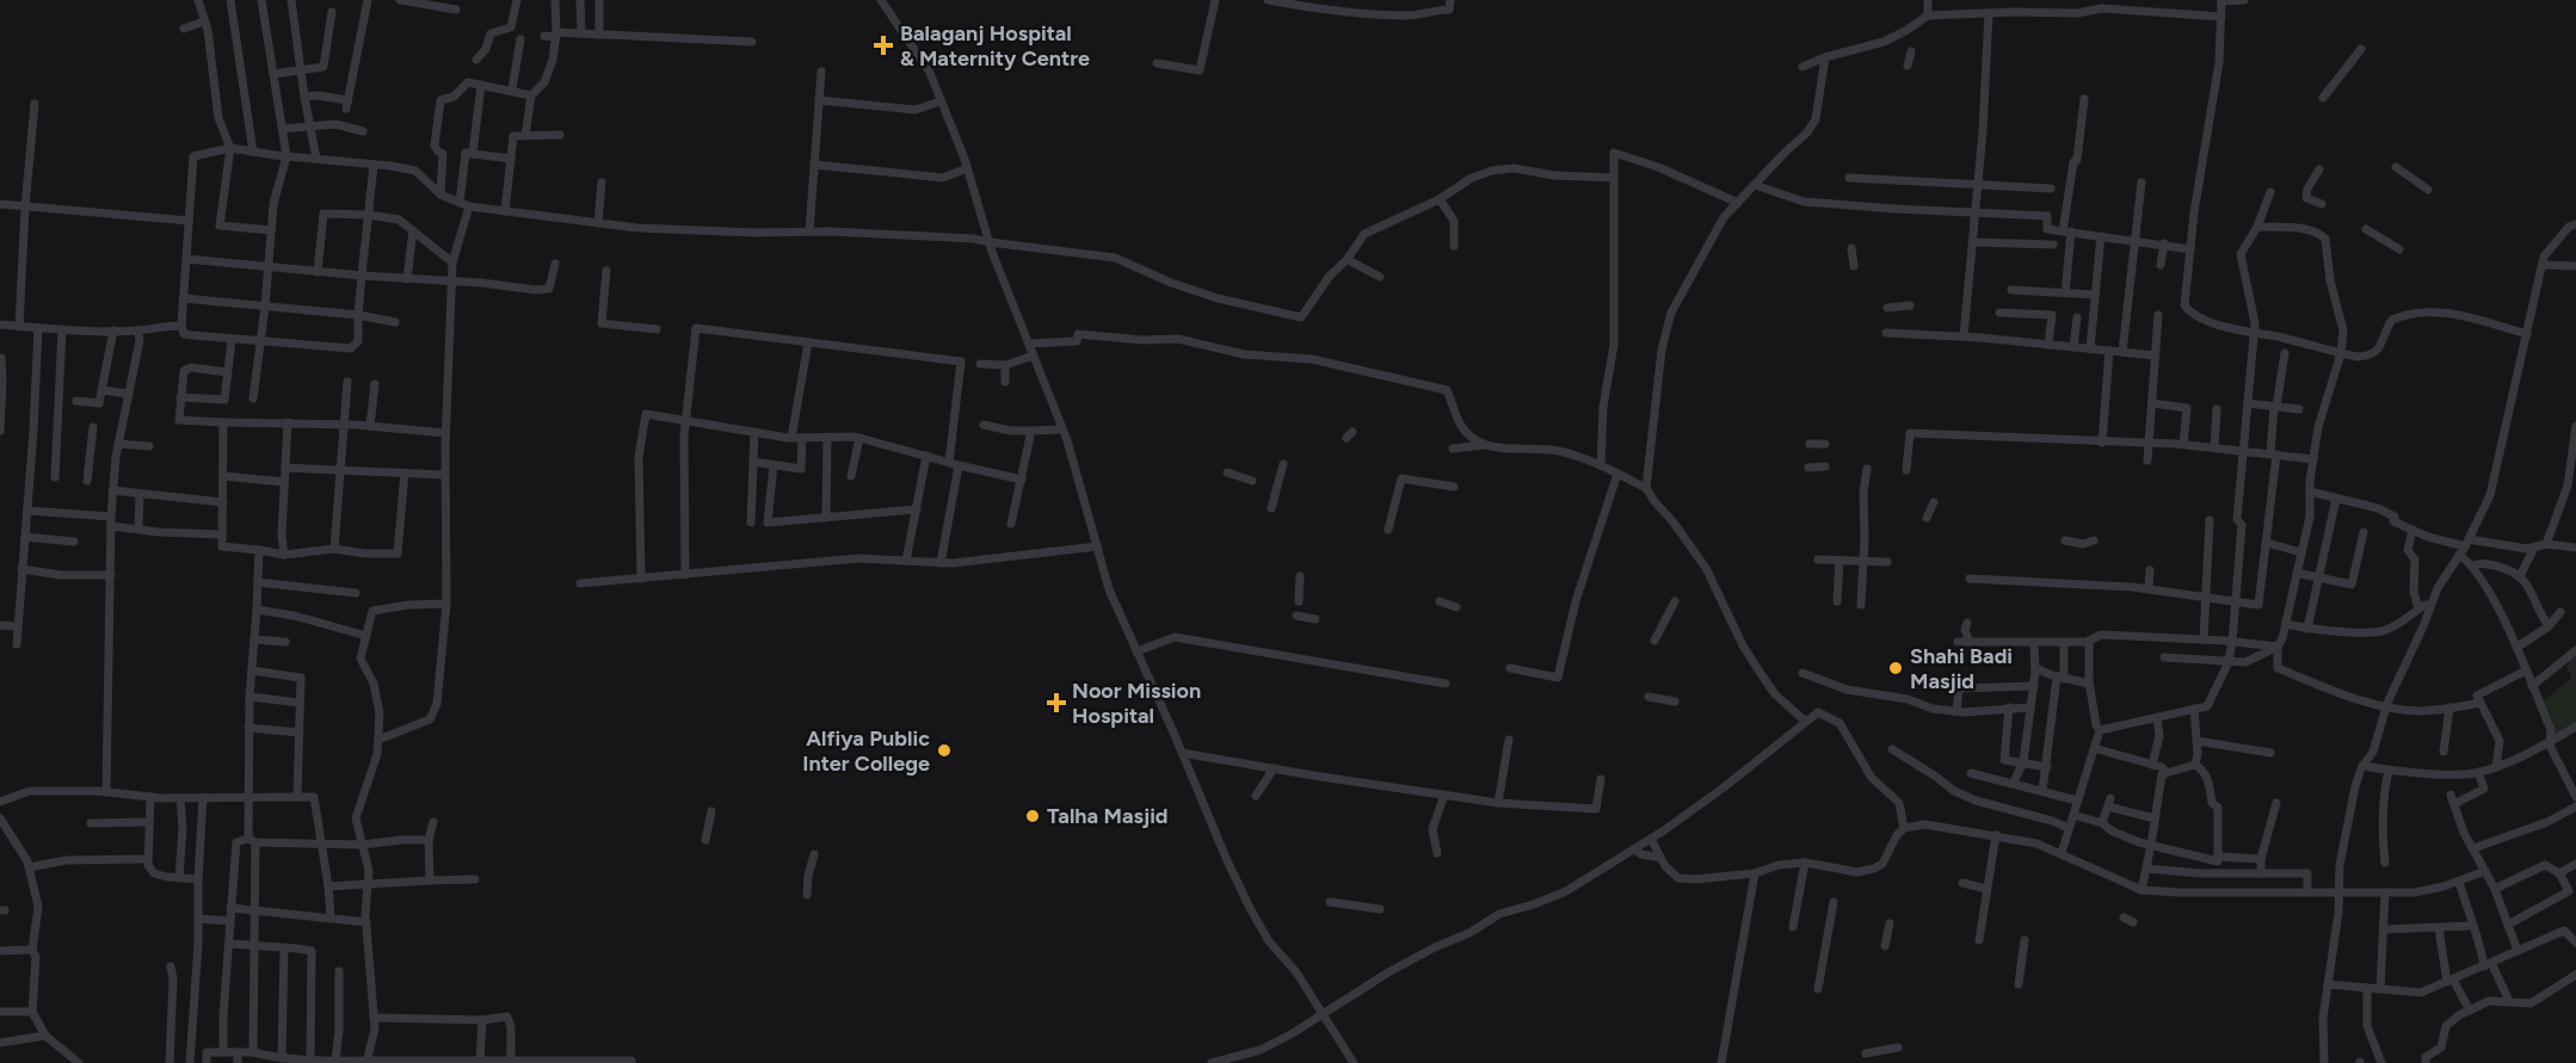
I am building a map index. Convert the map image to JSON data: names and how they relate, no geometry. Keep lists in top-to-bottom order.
{
  "places": {
    "health": ["Balaganj Hospital & Maternity Centre", "Noor Mission Hospital"],
    "other": ["Shahi Badi Masjid", "Alfiya Public Inter College", "Talha Masjid"]
  }
}
